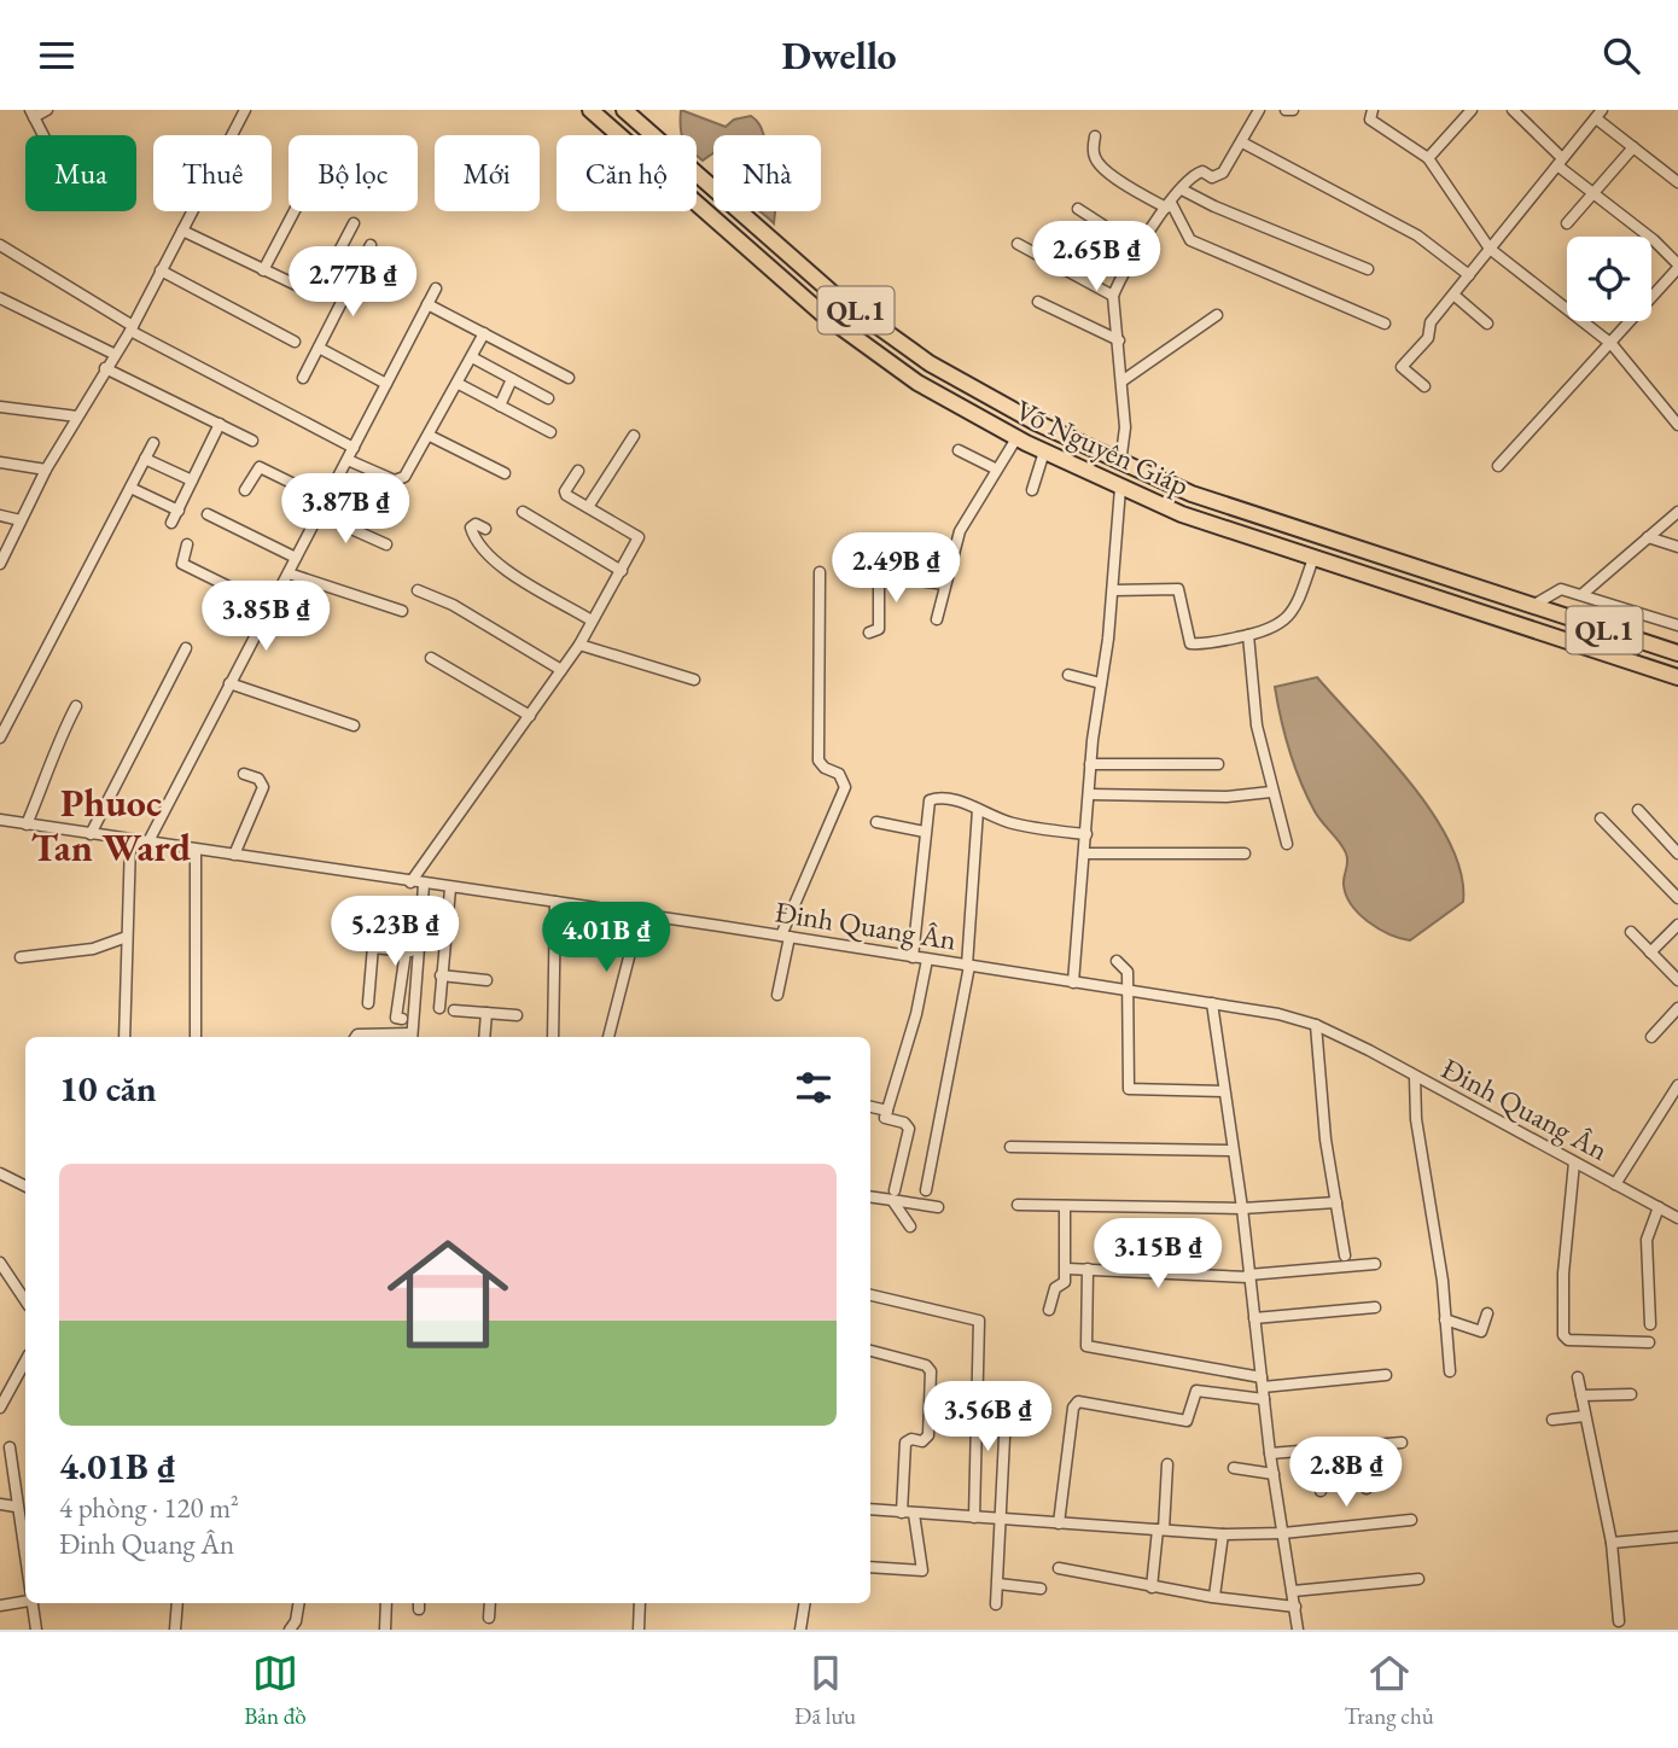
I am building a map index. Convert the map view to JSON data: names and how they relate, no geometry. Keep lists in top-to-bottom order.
{
  "streets": {
    "highway": ["QL.1", "Võ Nguyên Giáp"],
    "street": ["Đinh Quang Ân"]
  },
  "districts": ["Phuoc Tan Ward"],
  "page": {
    "header": "Dwello",
    "chip": [
      "Mua",
      "Thuê",
      "Bộ lọc",
      "Mới",
      "Căn hộ",
      "Nhà"
    ],
    "price": [
      "2.65B ₫",
      "2.77B ₫",
      "3.87B ₫",
      "2.49B ₫",
      "3.85B ₫",
      "5.23B ₫",
      "4.01B ₫",
      "3.15B ₫",
      "3.56B ₫",
      "2.8B ₫"
    ],
    "heading": "10 căn",
    "list": [
      {
        "name": "4.01B ₫",
        "note": "4 phòng · 120 m² · Đinh Quang Ân"
      }
    ],
    "tabs": ["Bản đồ", "Đã lưu", "Trang chủ"]
  }
}
